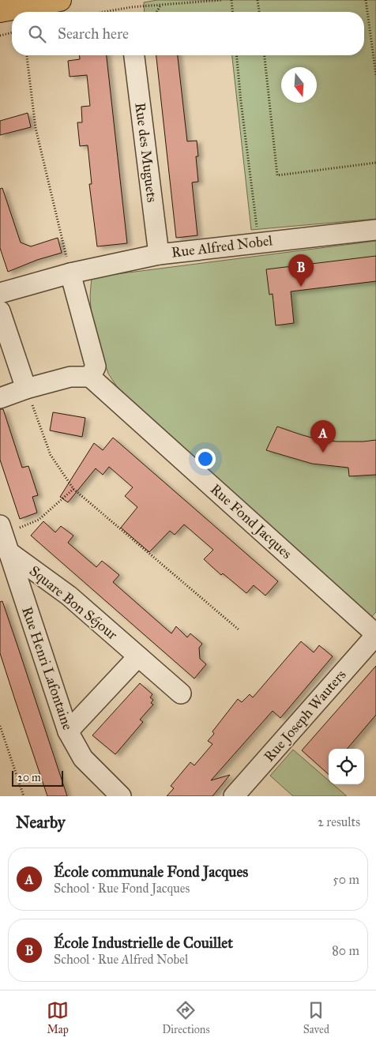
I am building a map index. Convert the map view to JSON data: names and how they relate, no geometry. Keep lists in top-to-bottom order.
{
  "streets": {
    "street": [
      "Rue des Muguets",
      "Rue Alfred Nobel",
      "Rue Fond Jacques",
      "Square Bon Séjour",
      "Rue Henri Lafontaine",
      "Rue Joseph Wauters"
    ]
  },
  "crossings": [
    ["Rue des Muguets", "Rue Alfred Nobel"],
    ["Rue Fond Jacques", "Rue Joseph Wauters"],
    ["Square Bon Séjour", "Rue Henri Lafontaine"]
  ],
  "scale_bar": "20 m",
  "north": "bottom",
  "page": {
    "search": "Search here",
    "pins": ["B", "A"],
    "scale": "20 m",
    "heading": ["Nearby", "2 results"],
    "list": [
      {
        "mark": "A",
        "name": "École communale Fond Jacques",
        "note": "School · Rue Fond Jacques",
        "value": "50 m"
      },
      {
        "mark": "B",
        "name": "École Industrielle de Couillet",
        "note": "School · Rue Alfred Nobel",
        "value": "80 m"
      }
    ],
    "nav": ["Map", "Directions", "Saved"]
  }
}
